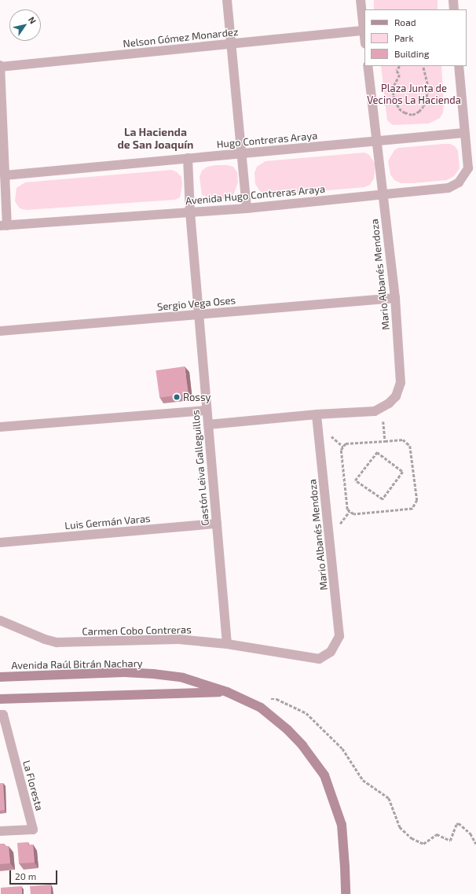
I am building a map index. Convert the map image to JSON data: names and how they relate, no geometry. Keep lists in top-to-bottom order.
{
  "streets": {
    "main road": ["Avenida Raúl Bitrán Nachary"],
    "street": [
      "Nelson Gómez Monardez",
      "Hugo Contreras Araya",
      "Avenida Hugo Contreras Araya",
      "Mario Albanés Mendoza",
      "Sergio Vega Oses",
      "Gastón Leiva Galleguillos",
      "Luis Germán Varas",
      "Carmen Cobo Contreras",
      "La Floresta"
    ]
  },
  "crossings": [
    ["Hugo Contreras Araya", "Avenida Hugo Contreras Araya"],
    ["Hugo Contreras Araya", "Mario Albanés Mendoza"],
    ["Hugo Contreras Araya", "Gastón Leiva Galleguillos"],
    ["Avenida Hugo Contreras Araya", "Mario Albanés Mendoza"],
    ["Avenida Hugo Contreras Araya", "Gastón Leiva Galleguillos"],
    ["Mario Albanés Mendoza", "Sergio Vega Oses"],
    ["Mario Albanés Mendoza", "Gastón Leiva Galleguillos"],
    ["Mario Albanés Mendoza", "Carmen Cobo Contreras"],
    ["Sergio Vega Oses", "Gastón Leiva Galleguillos"],
    ["Gastón Leiva Galleguillos", "Luis Germán Varas"],
    ["Gastón Leiva Galleguillos", "Carmen Cobo Contreras"]
  ],
  "districts": ["La Hacienda de San Joaquín"],
  "parks": ["Plaza Junta de Vecinos La Hacienda"],
  "places": ["Rossy"],
  "legend": ["Road", "Park", "Building"],
  "scale_bar": "20 m",
  "north": "top right"
}
